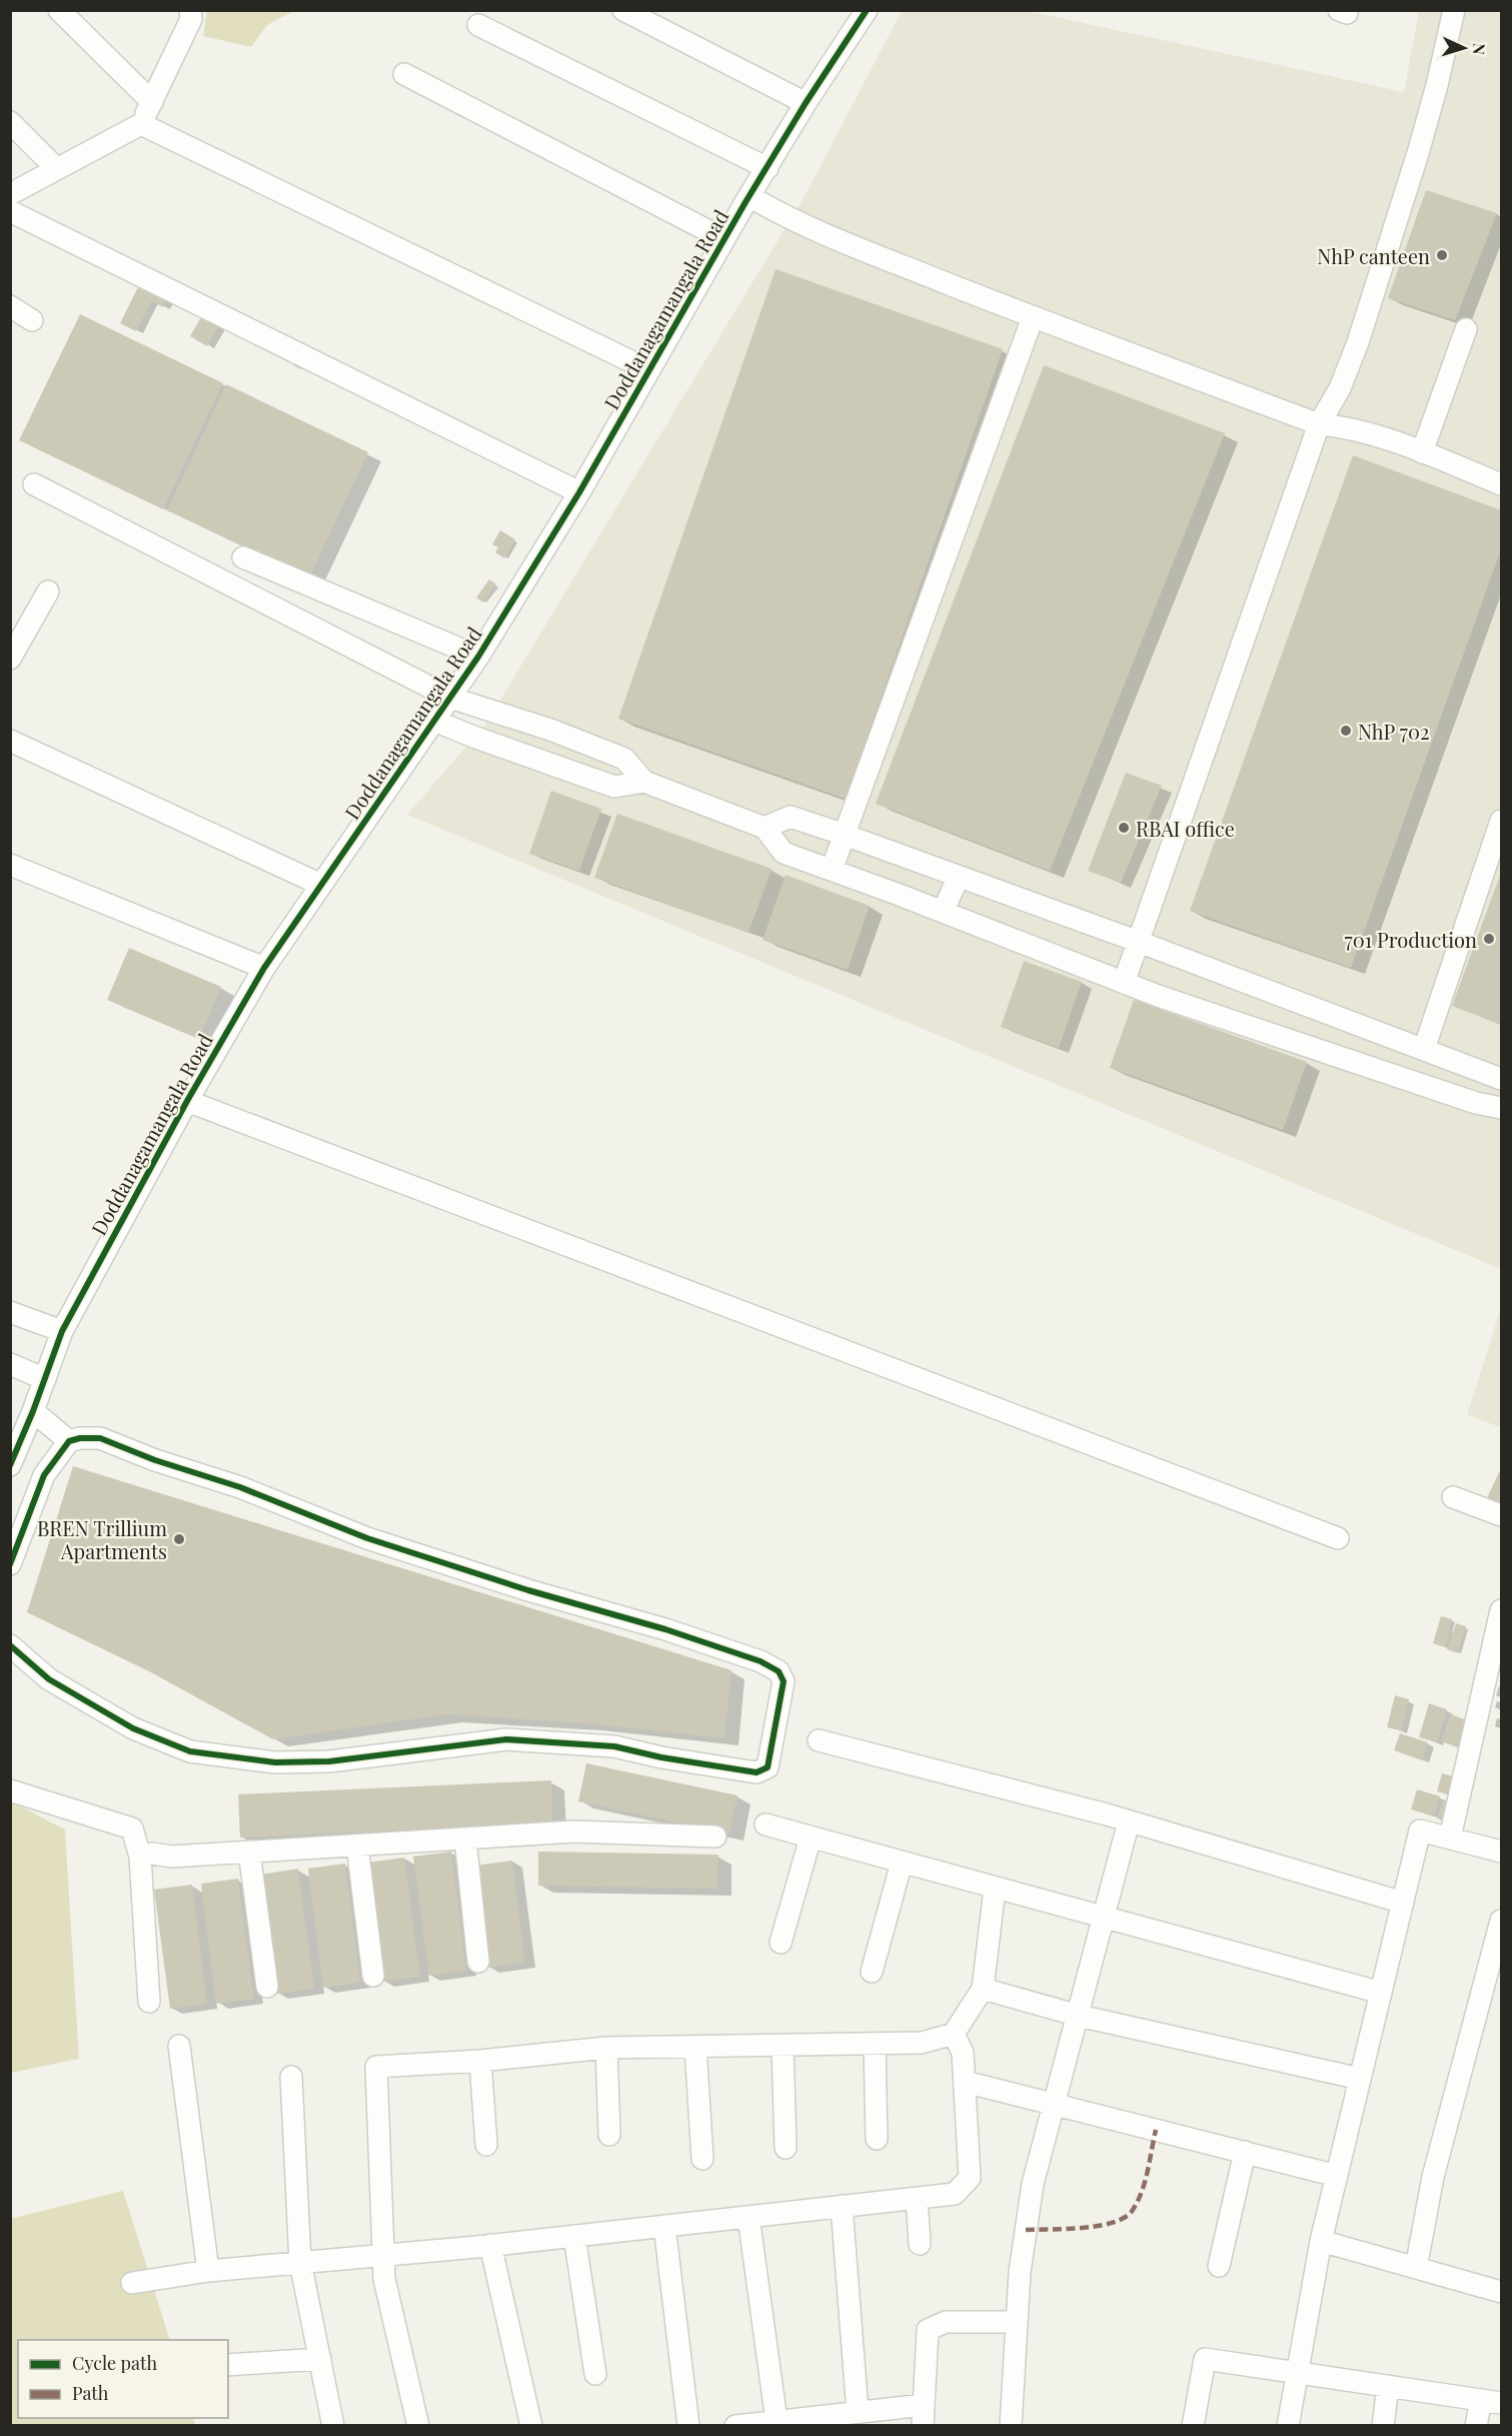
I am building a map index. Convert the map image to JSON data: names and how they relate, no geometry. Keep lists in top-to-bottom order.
{
  "streets": {
    "street": ["Doddanagamangala Road"]
  },
  "places": [
    "NhP canteen",
    "NhP 702",
    "RBAI office",
    "701 Production",
    "BREN Trillium Apartments"
  ],
  "legend": ["Cycle path", "Path"],
  "north": "right"
}
